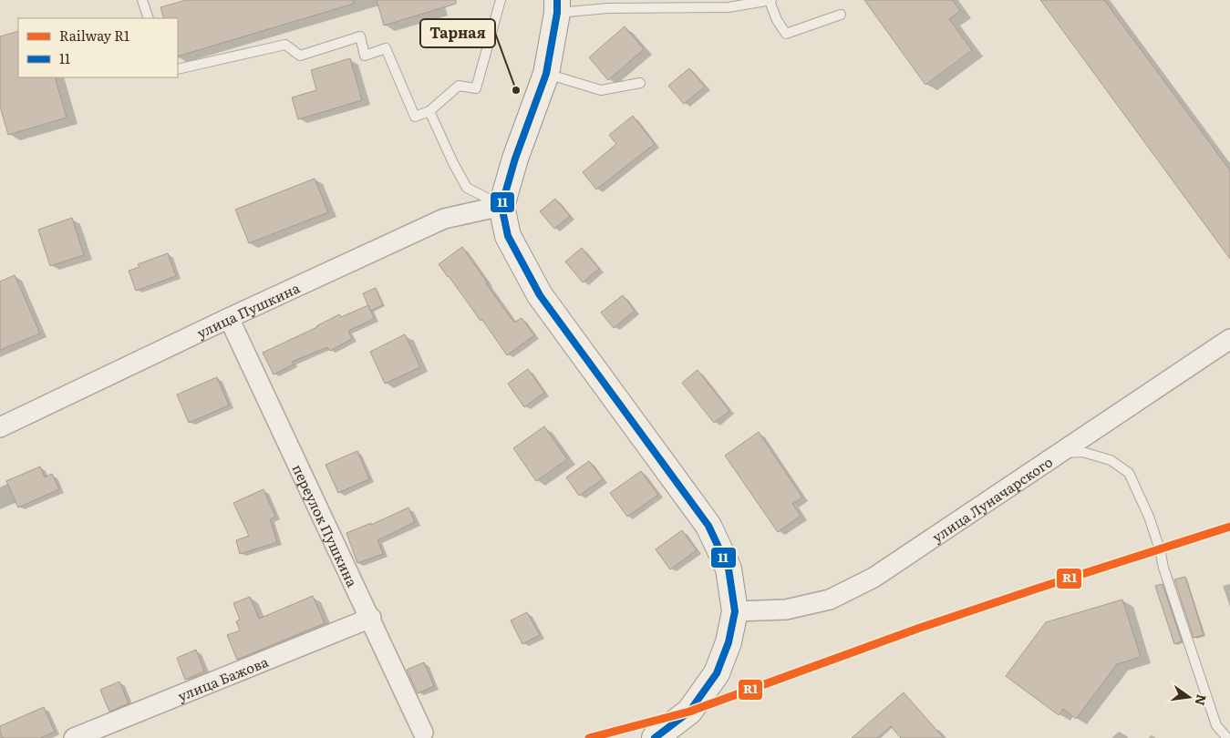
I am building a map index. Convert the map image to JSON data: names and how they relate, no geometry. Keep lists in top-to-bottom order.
{
  "streets": {
    "street": [
      "улица Пушкина",
      "улица Луначарского",
      "переулок Пушкина",
      "улица Бажова"
    ]
  },
  "crossings": [
    ["улица Пушкина", "переулок Пушкина"],
    ["переулок Пушкина", "улица Бажова"]
  ],
  "places": ["Тарная"],
  "lines": ["transit line 11", "rail line R1"],
  "legend": ["Railway R1", "11"],
  "north": "right"
}
